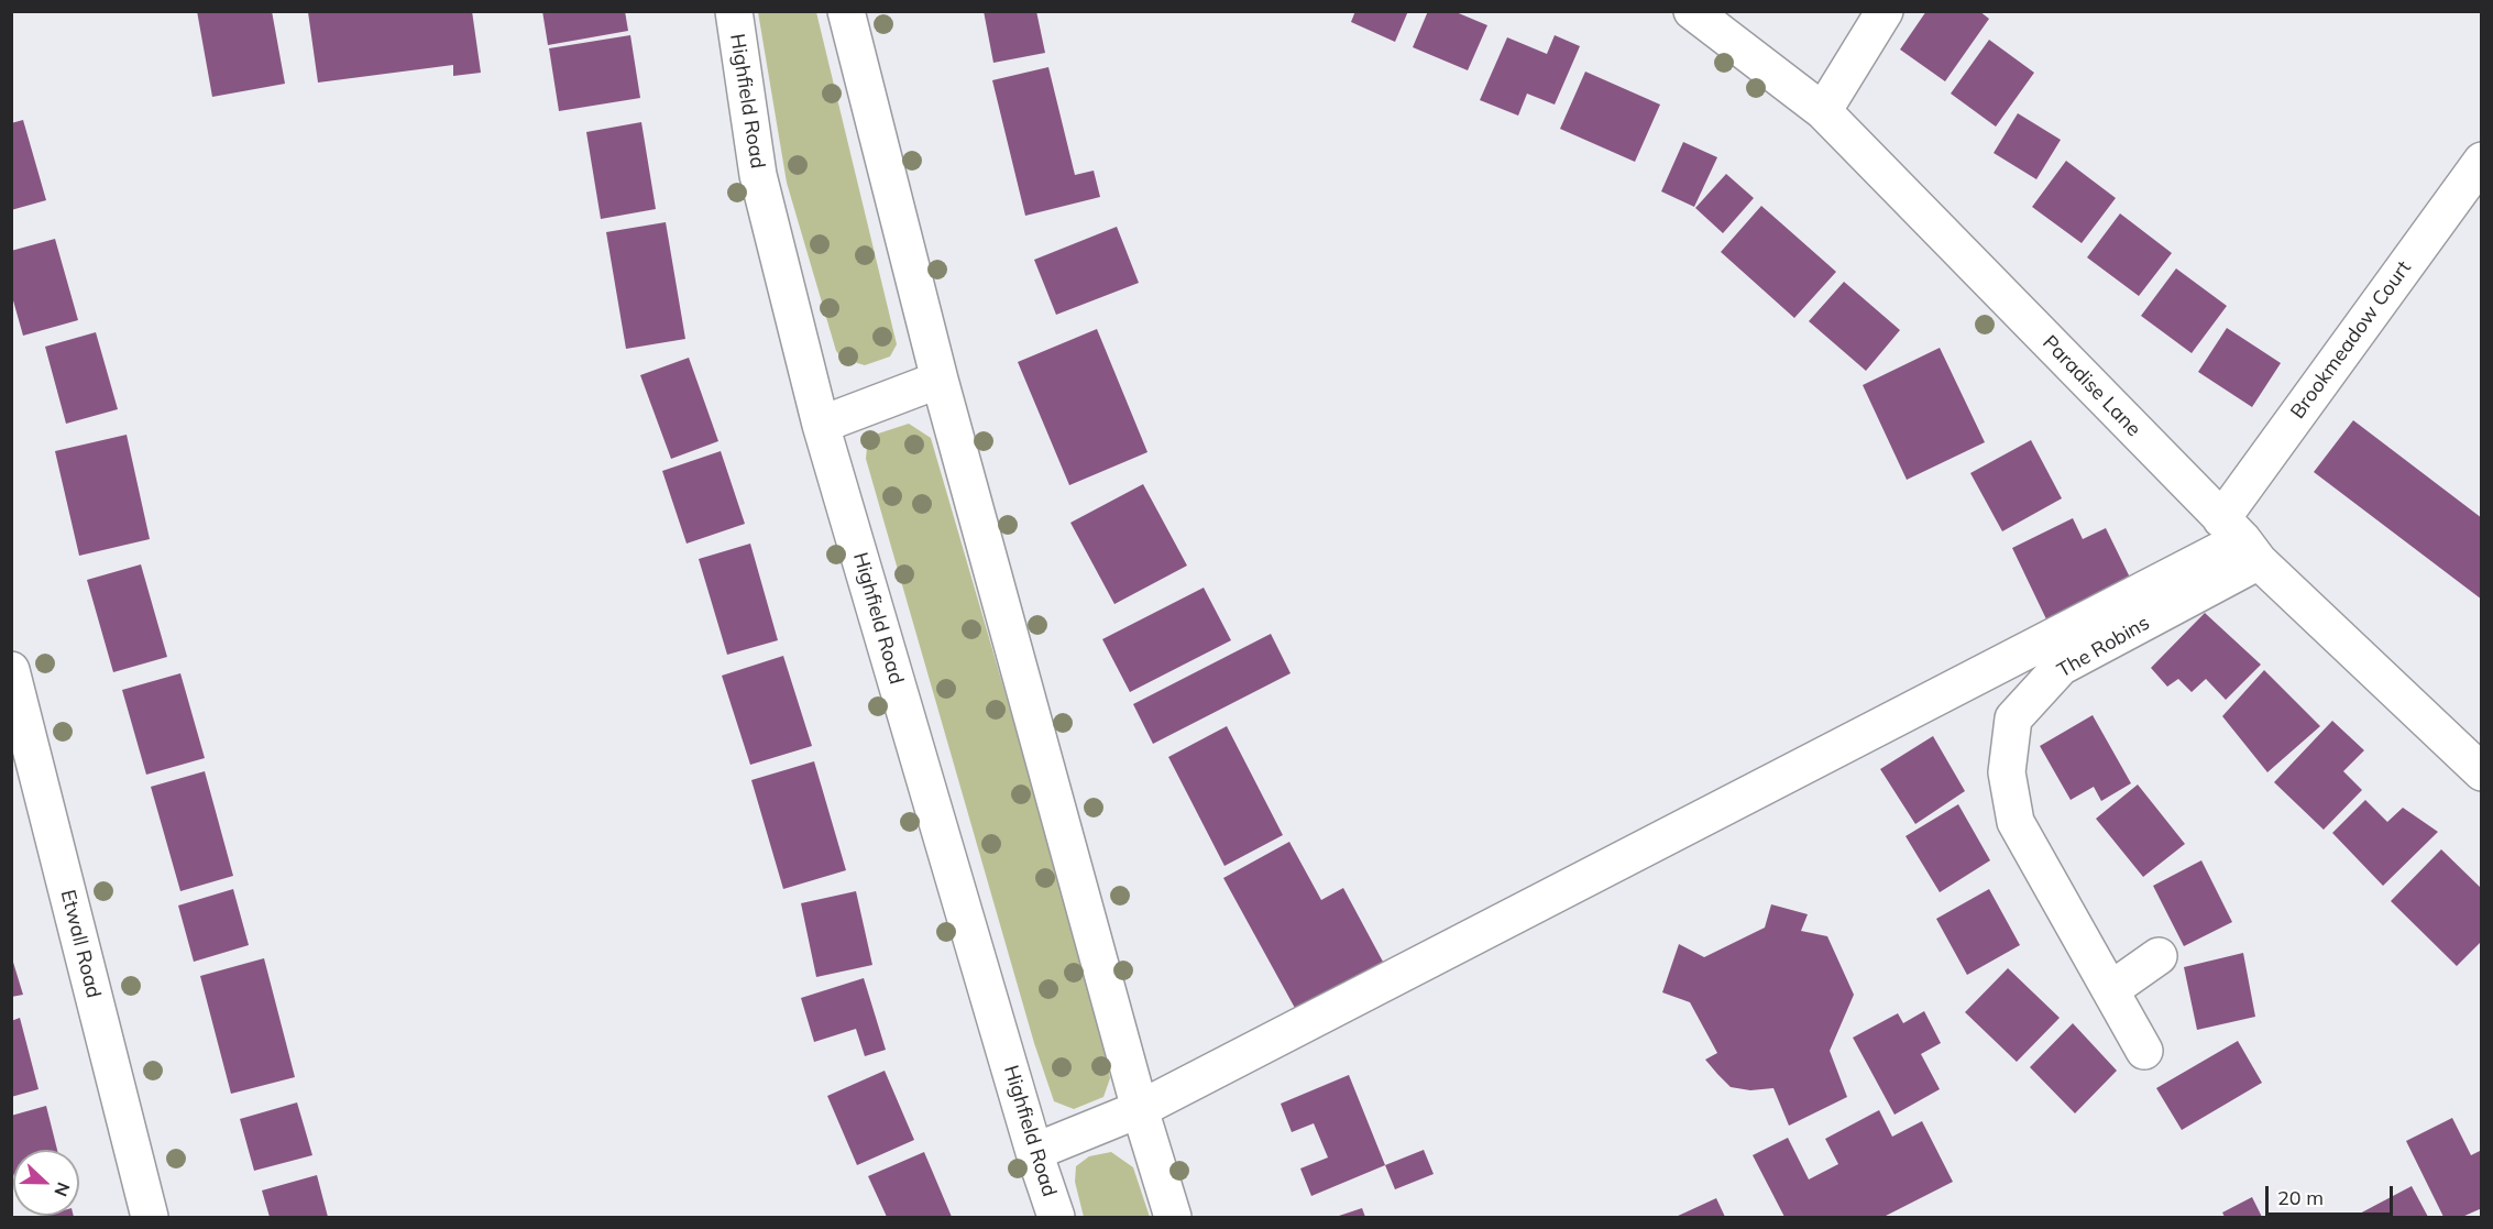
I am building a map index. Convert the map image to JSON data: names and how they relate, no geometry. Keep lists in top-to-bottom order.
{
  "streets": {
    "street": [
      "Highfield Road",
      "Brookmeadow Court",
      "Paradise Lane",
      "The Robins",
      "Etwall Road"
    ]
  },
  "crossings": [
    ["Brookmeadow Court", "Paradise Lane"],
    ["Brookmeadow Court", "The Robins"],
    ["Paradise Lane", "The Robins"]
  ],
  "scale_bar": "20 m",
  "north": "right"
}
